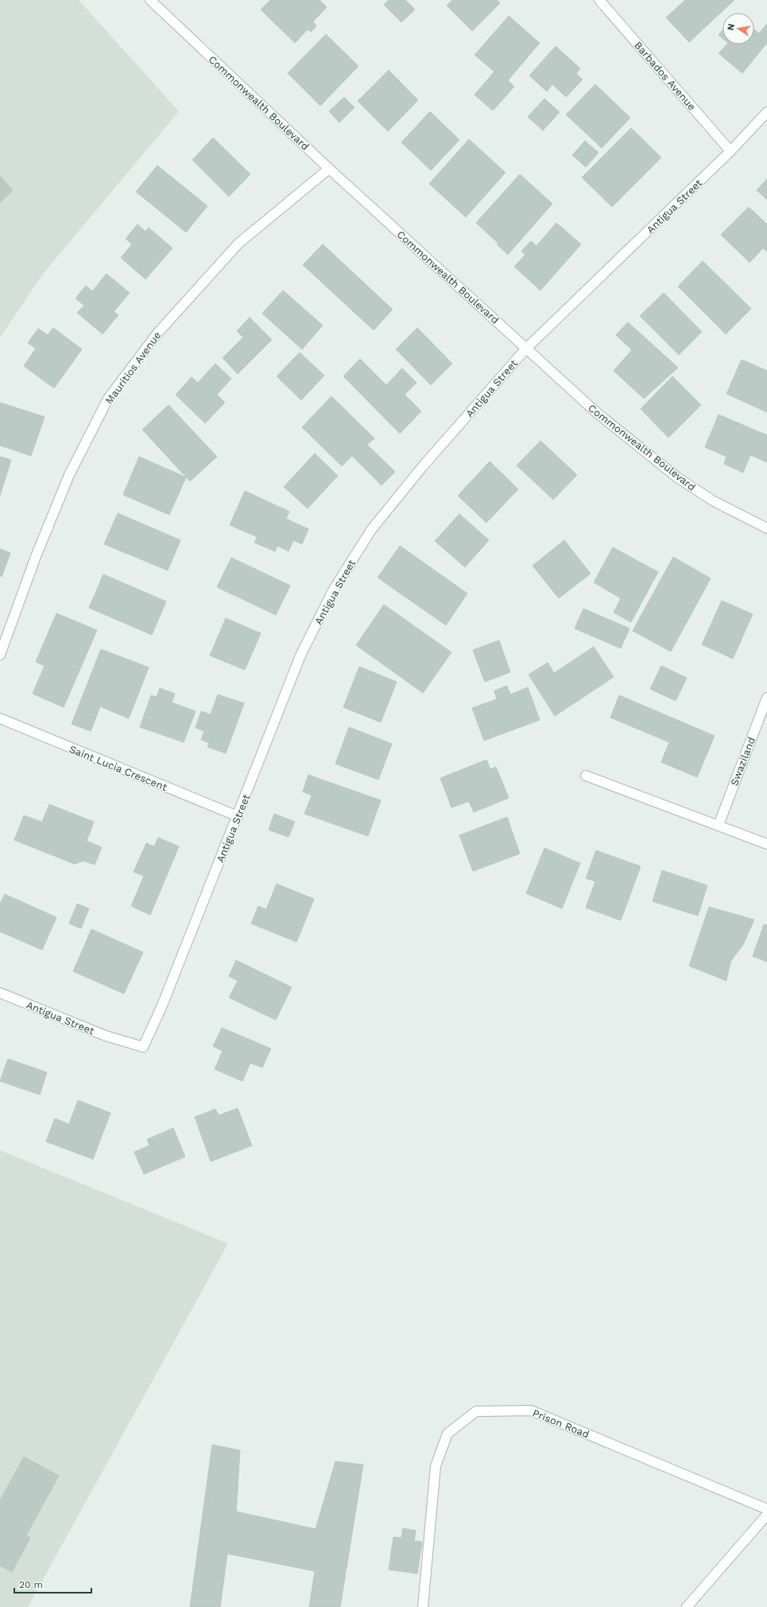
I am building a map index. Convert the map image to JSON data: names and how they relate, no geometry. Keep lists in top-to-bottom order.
{
  "streets": {
    "street": [
      "Barbados Avenue",
      "Commonwealth Boulevard",
      "Antigua Street",
      "Mauritios Avenue",
      "Swaziland",
      "Saint Lucia Crescent",
      "Prison Road"
    ]
  },
  "crossings": [
    ["Barbados Avenue", "Antigua Street"],
    ["Commonwealth Boulevard", "Antigua Street"],
    ["Commonwealth Boulevard", "Mauritios Avenue"],
    ["Antigua Street", "Saint Lucia Crescent"]
  ],
  "scale_bar": "20 m",
  "north": "left"
}
